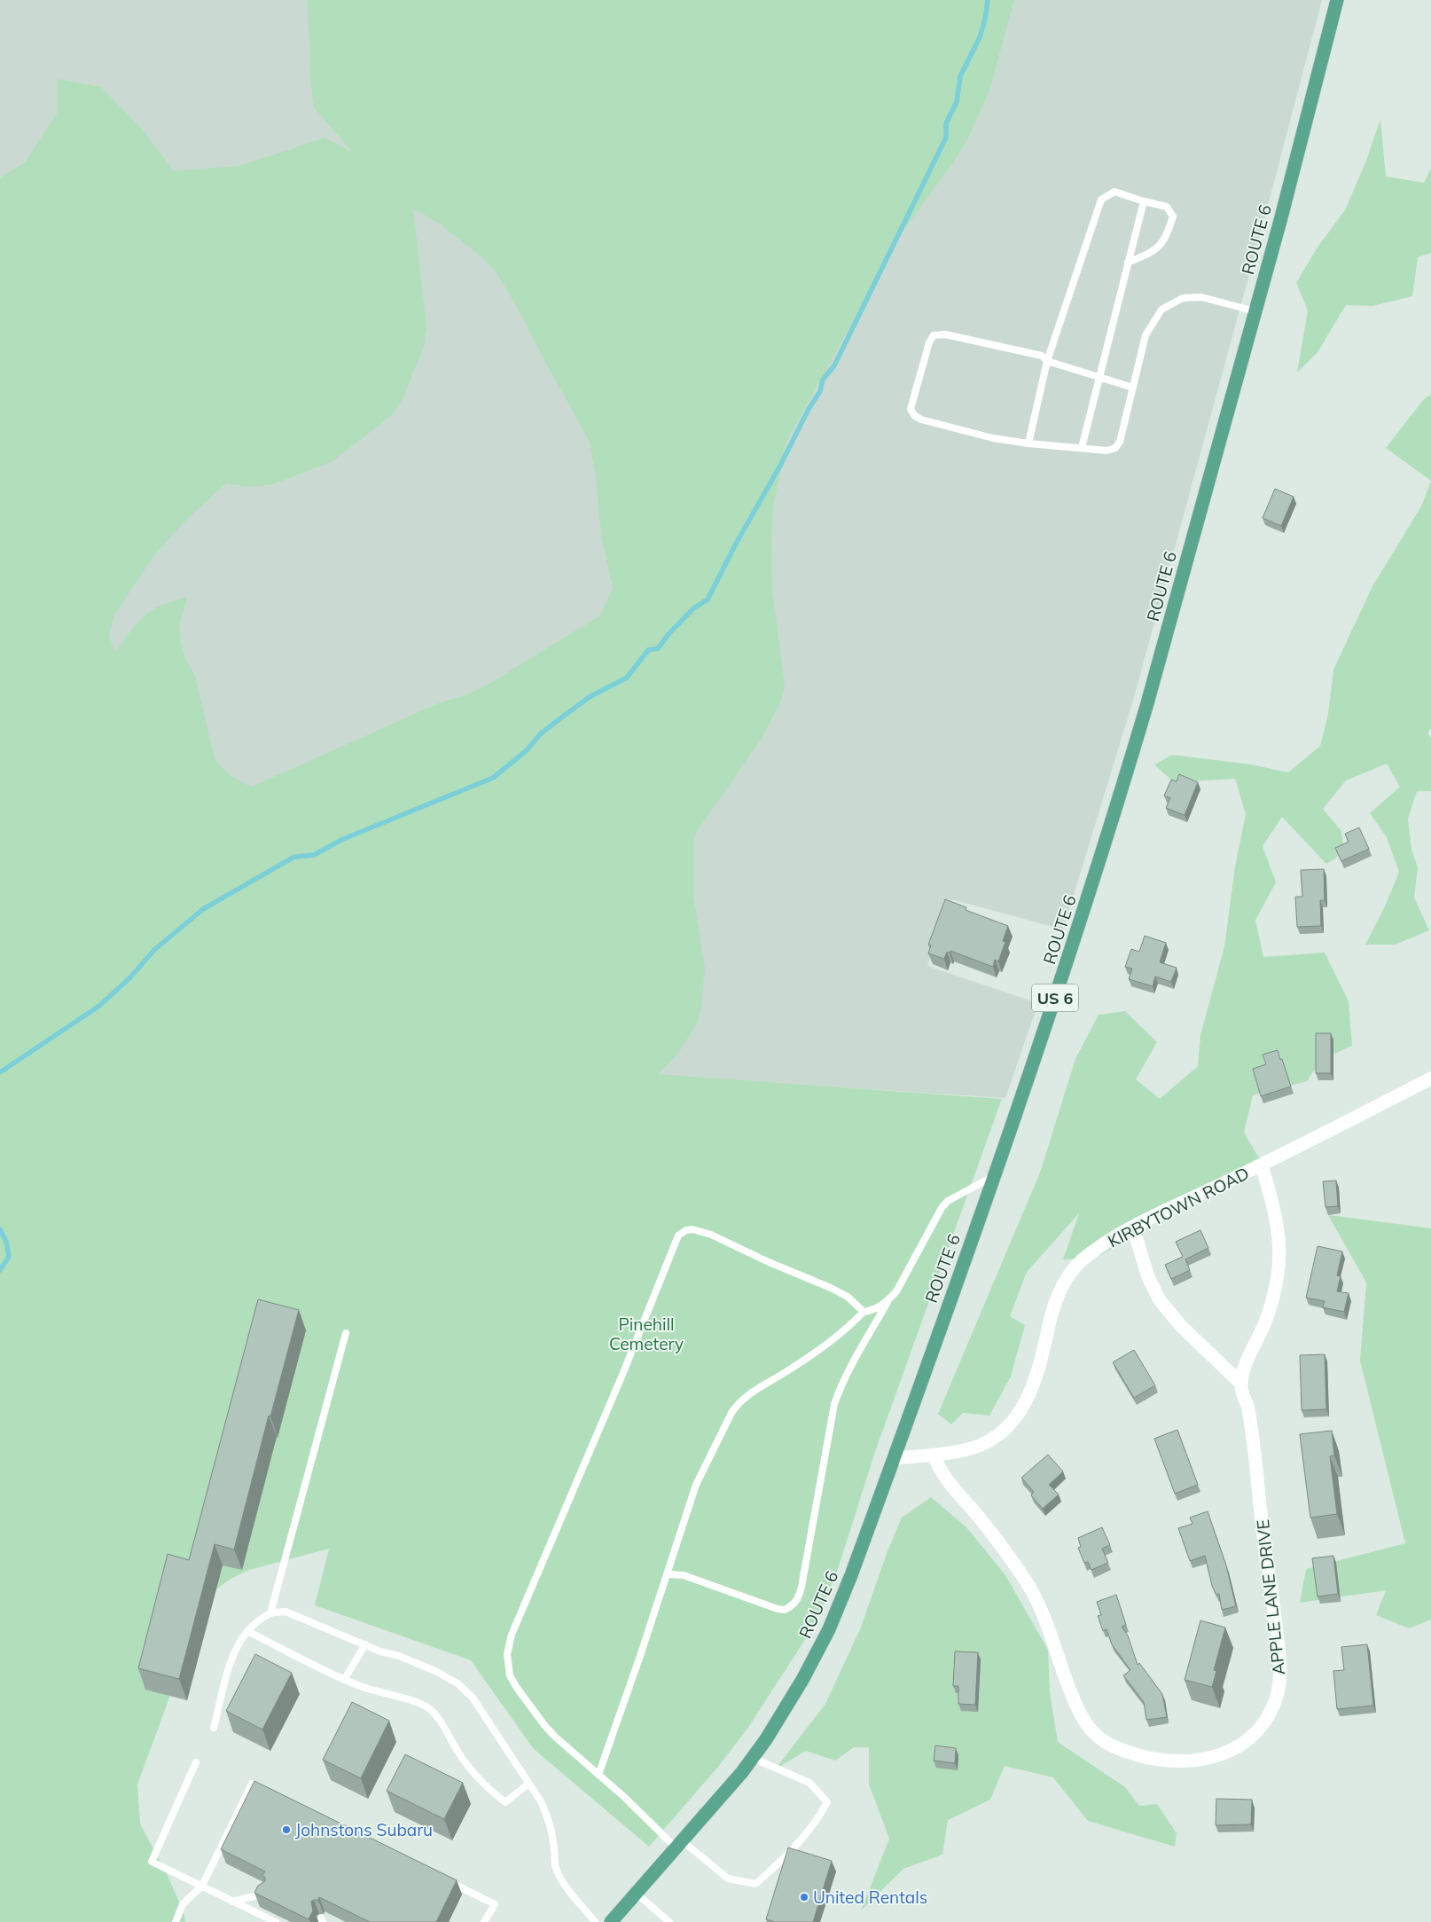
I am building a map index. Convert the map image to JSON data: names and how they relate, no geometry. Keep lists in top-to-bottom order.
{
  "streets": {
    "main road": ["ROUTE 6", "US 6"],
    "street": ["KIRBYTOWN ROAD", "APPLE LANE DRIVE"]
  },
  "crossings": [
    ["ROUTE 6", "KIRBYTOWN ROAD"],
    ["KIRBYTOWN ROAD", "APPLE LANE DRIVE"]
  ],
  "parks": ["Pinehill Cemetery"],
  "places": ["Johnstons Subaru", "United Rentals"]
}
